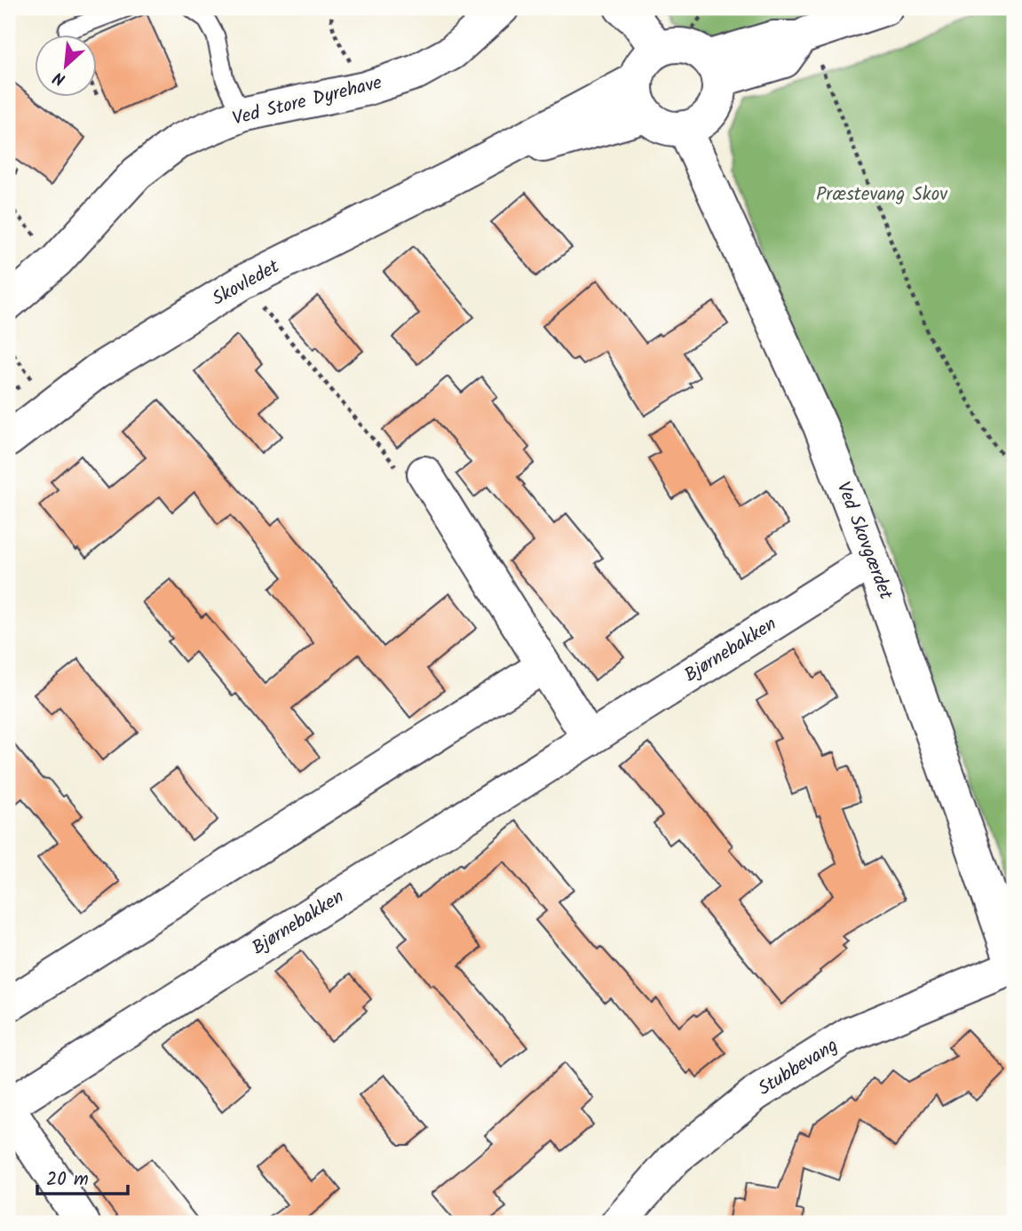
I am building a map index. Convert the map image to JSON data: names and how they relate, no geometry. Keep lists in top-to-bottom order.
{
  "streets": {
    "street": [
      "Ved Store Dyrehave",
      "Skovledet",
      "Ved Skovgærdet",
      "Bjørnebakken",
      "Stubbevang"
    ]
  },
  "crossings": [
    ["Skovledet", "Ved Skovgærdet"],
    ["Ved Skovgærdet", "Bjørnebakken"],
    ["Ved Skovgærdet", "Stubbevang"]
  ],
  "parks": ["Præstevang Skov"],
  "scale_bar": "20 m",
  "north": "bottom left"
}
